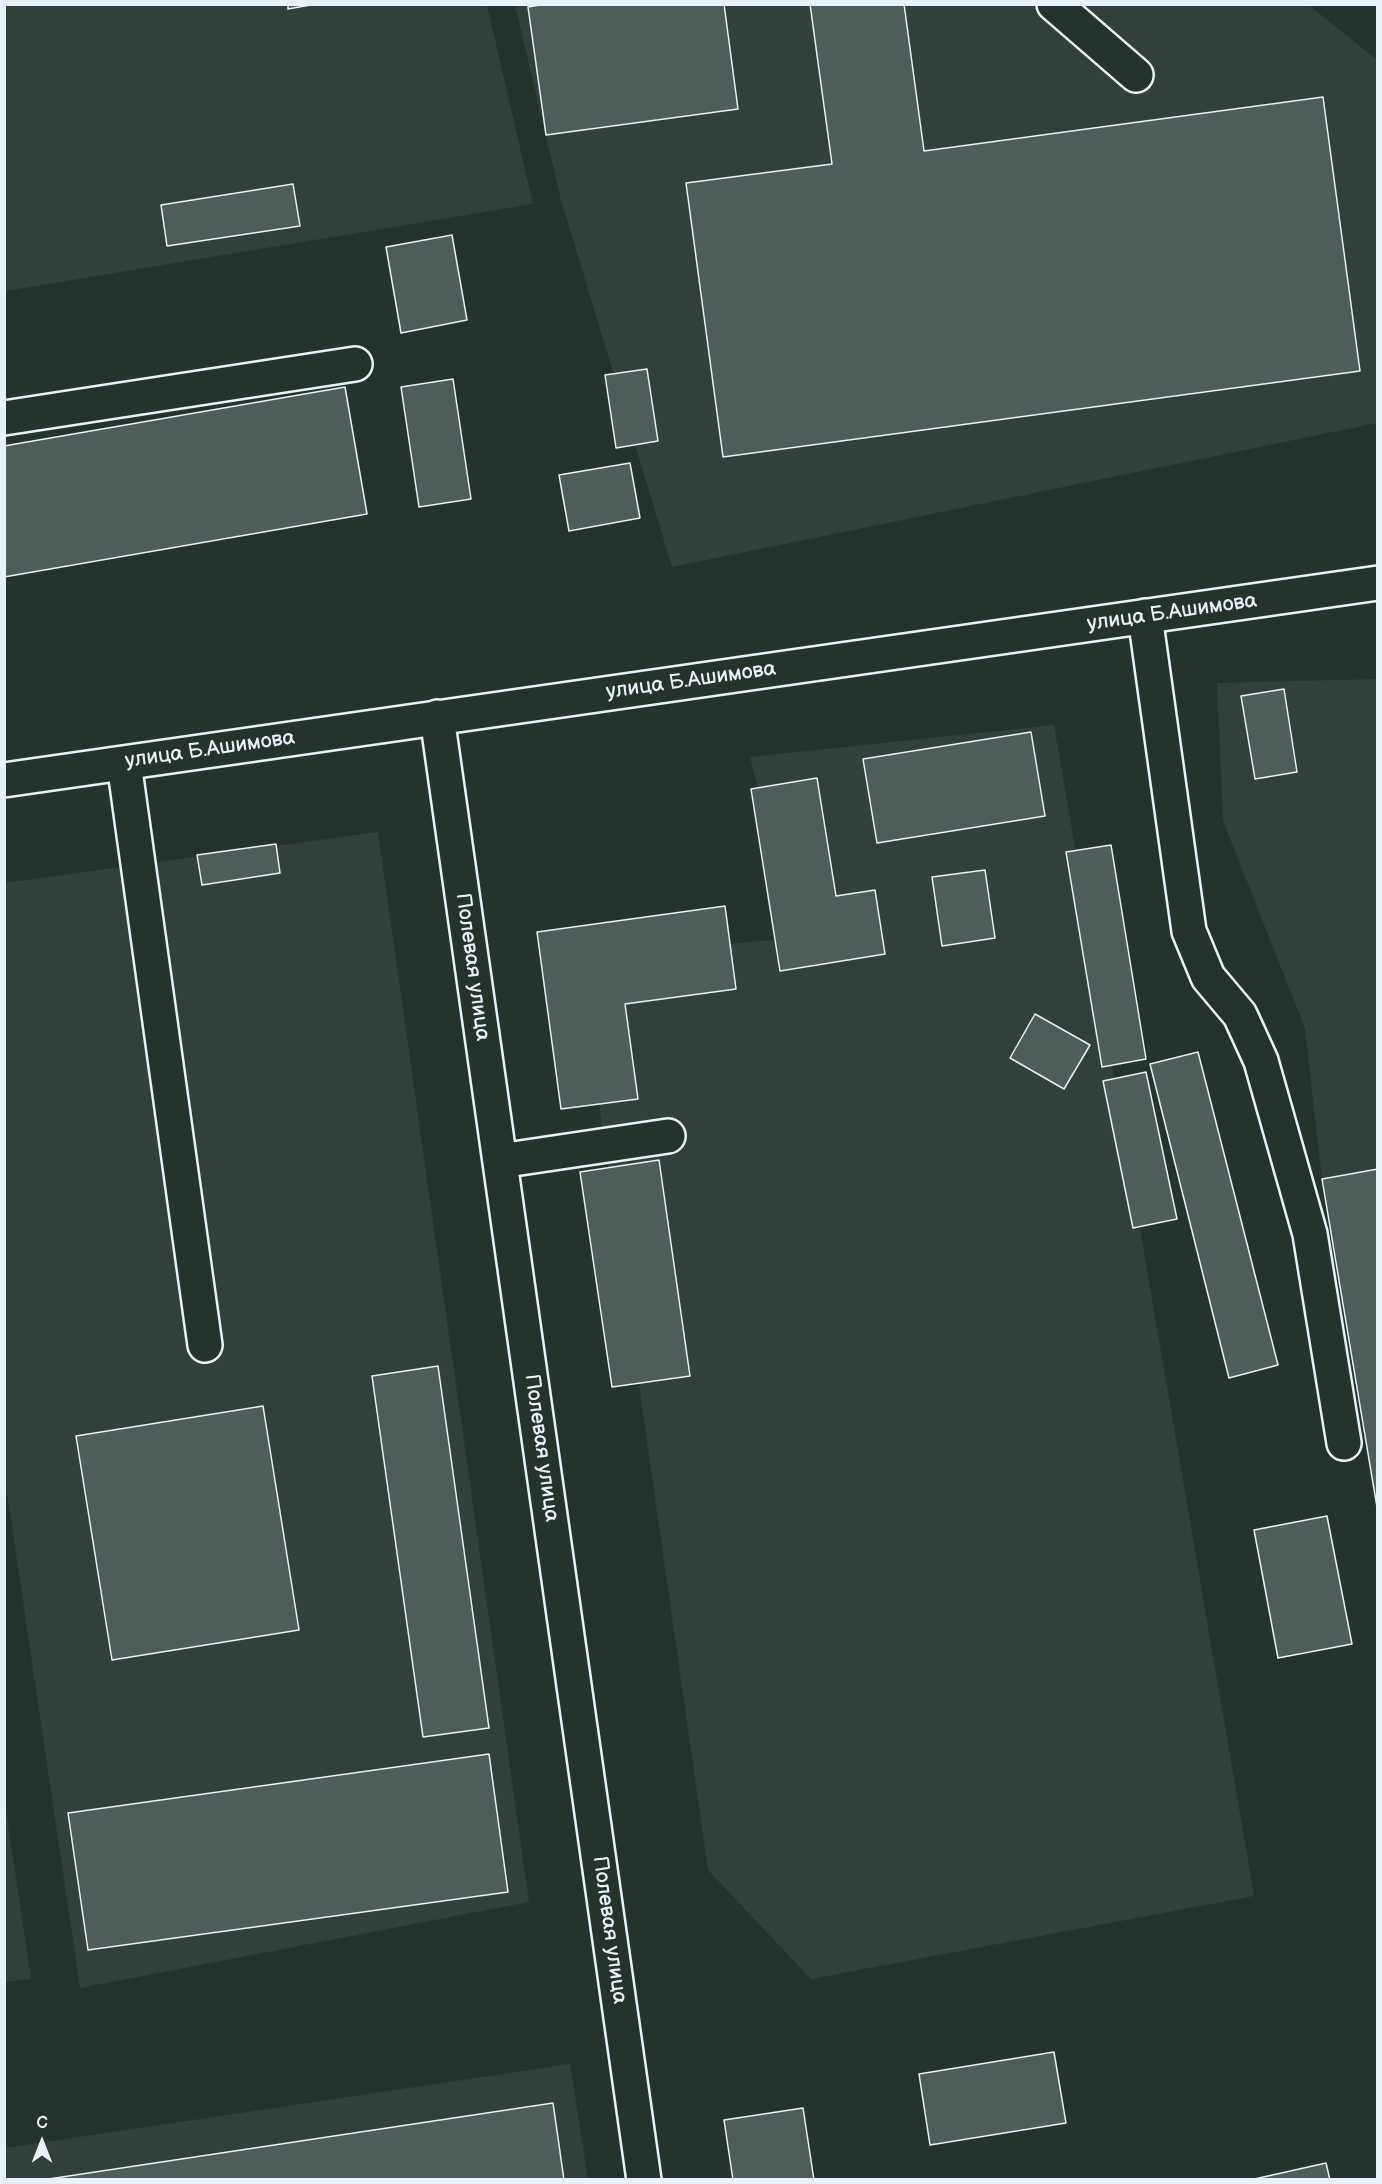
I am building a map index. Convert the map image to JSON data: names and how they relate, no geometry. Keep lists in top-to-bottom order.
{
  "streets": {
    "street": ["улица Б.Ашимова", "Полевая улица"]
  },
  "crossings": [
    ["улица Б.Ашимова", "Полевая улица"]
  ],
  "north": "top"
}
